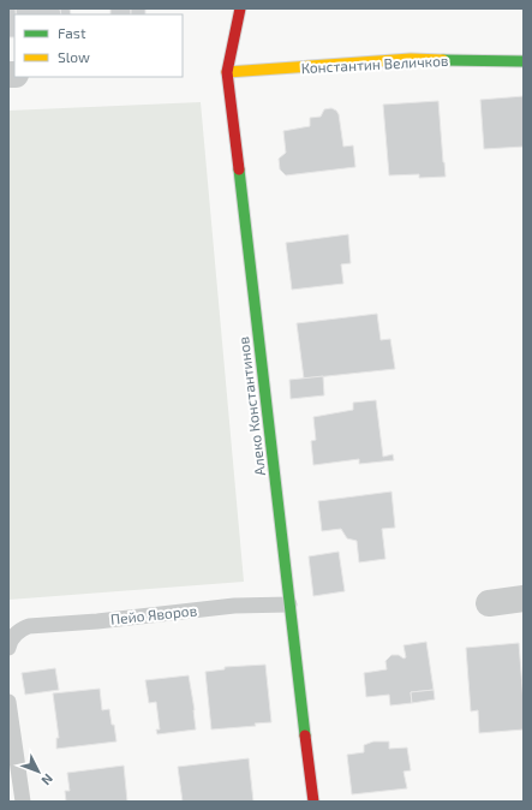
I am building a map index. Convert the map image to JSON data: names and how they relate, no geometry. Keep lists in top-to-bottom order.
{
  "streets": {
    "street": ["Константин Величков", "Алеко Константинов"],
    "lane": ["Пейо Яворов"]
  },
  "crossings": [
    ["Константин Величков", "Алеко Константинов"],
    ["Алеко Константинов", "Пейо Яворов"]
  ],
  "legend": ["Fast", "Slow"],
  "north": "bottom right"
}
